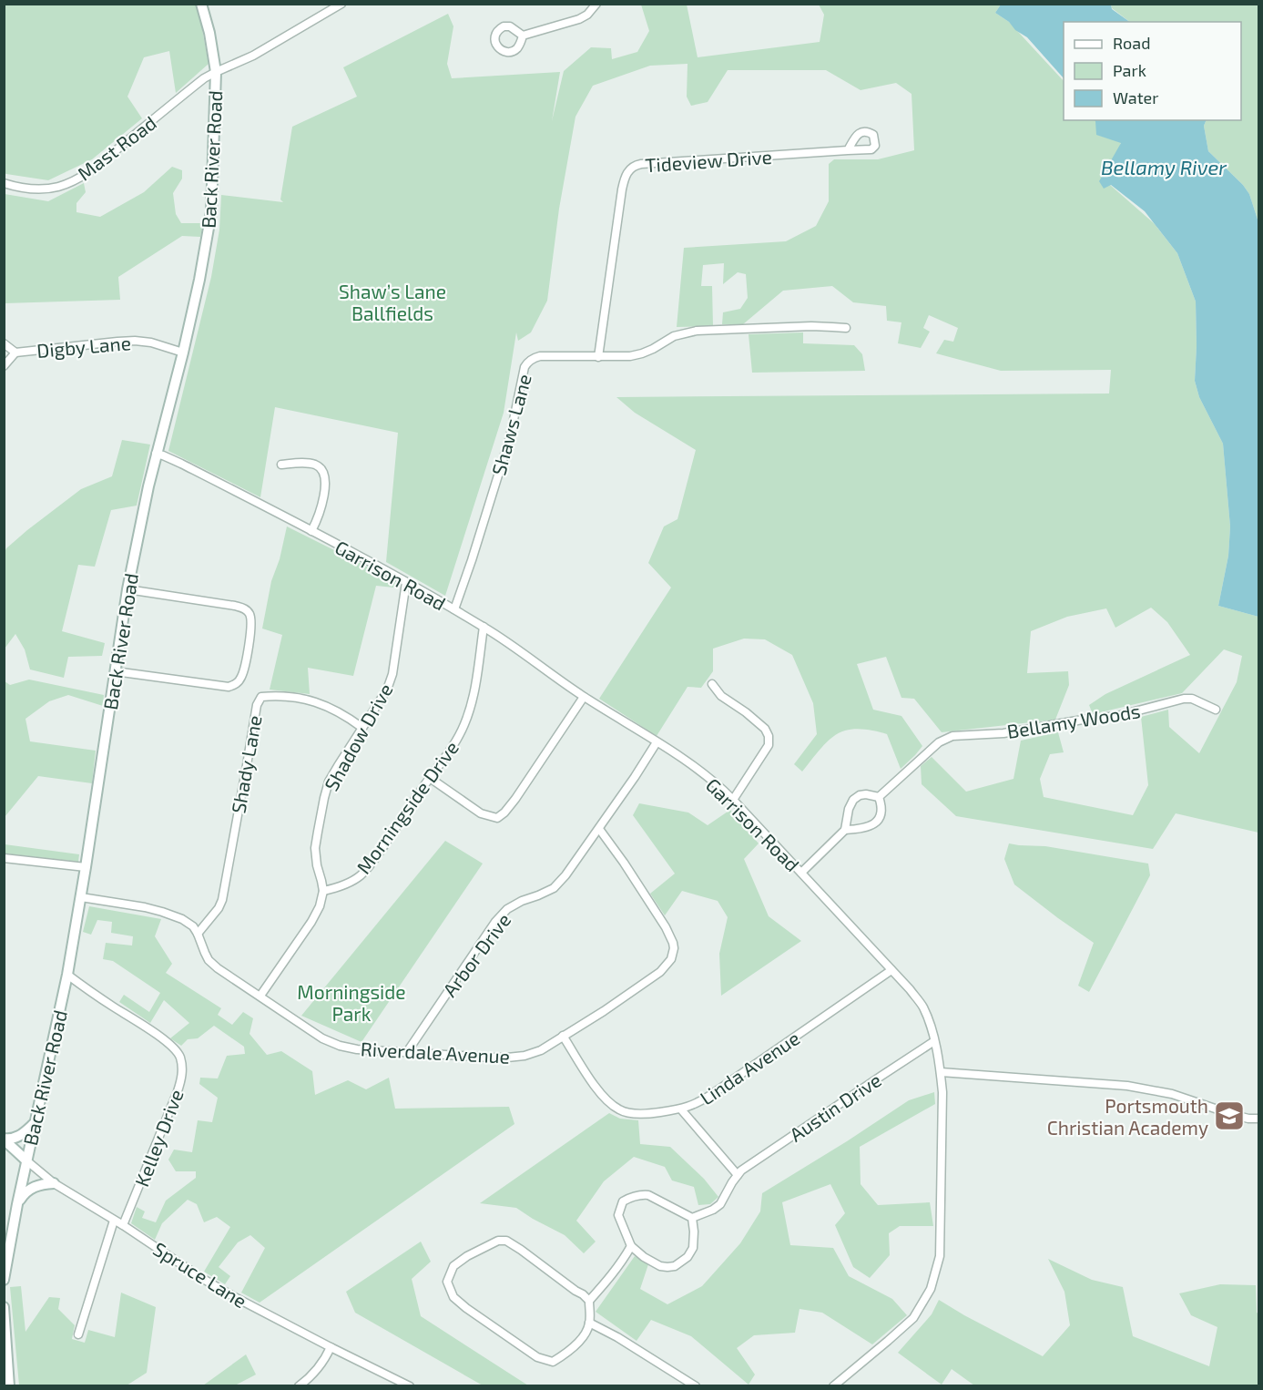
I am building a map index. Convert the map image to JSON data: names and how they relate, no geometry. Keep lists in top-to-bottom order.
{
  "streets": {
    "street": [
      "Mast Road",
      "Back River Road",
      "Tideview Drive",
      "Digby Lane",
      "Shaws Lane",
      "Garrison Road",
      "Bellamy Woods",
      "Shadow Drive",
      "Shady Lane",
      "Morningside Drive",
      "Arbor Drive",
      "Riverdale Avenue",
      "Linda Avenue",
      "Austin Drive",
      "Kelley Drive",
      "Spruce Lane"
    ]
  },
  "crossings": [
    ["Mast Road", "Back River Road"],
    ["Back River Road", "Digby Lane"],
    ["Back River Road", "Garrison Road"],
    ["Back River Road", "Kelley Drive"],
    ["Back River Road", "Spruce Lane"],
    ["Tideview Drive", "Shaws Lane"],
    ["Shaws Lane", "Garrison Road"],
    ["Garrison Road", "Shadow Drive"],
    ["Garrison Road", "Morningside Drive"],
    ["Garrison Road", "Arbor Drive"],
    ["Garrison Road", "Linda Avenue"],
    ["Garrison Road", "Austin Drive"],
    ["Shadow Drive", "Shady Lane"],
    ["Shadow Drive", "Morningside Drive"],
    ["Arbor Drive", "Riverdale Avenue"],
    ["Riverdale Avenue", "Linda Avenue"],
    ["Kelley Drive", "Spruce Lane"]
  ],
  "water": ["Bellamy River"],
  "parks": ["Shaw’s Lane Ballfields", "Morningside Park"],
  "places": {
    "school or university": ["Portsmouth Christian Academy"]
  },
  "legend": ["Road", "Park", "Water"]
}
